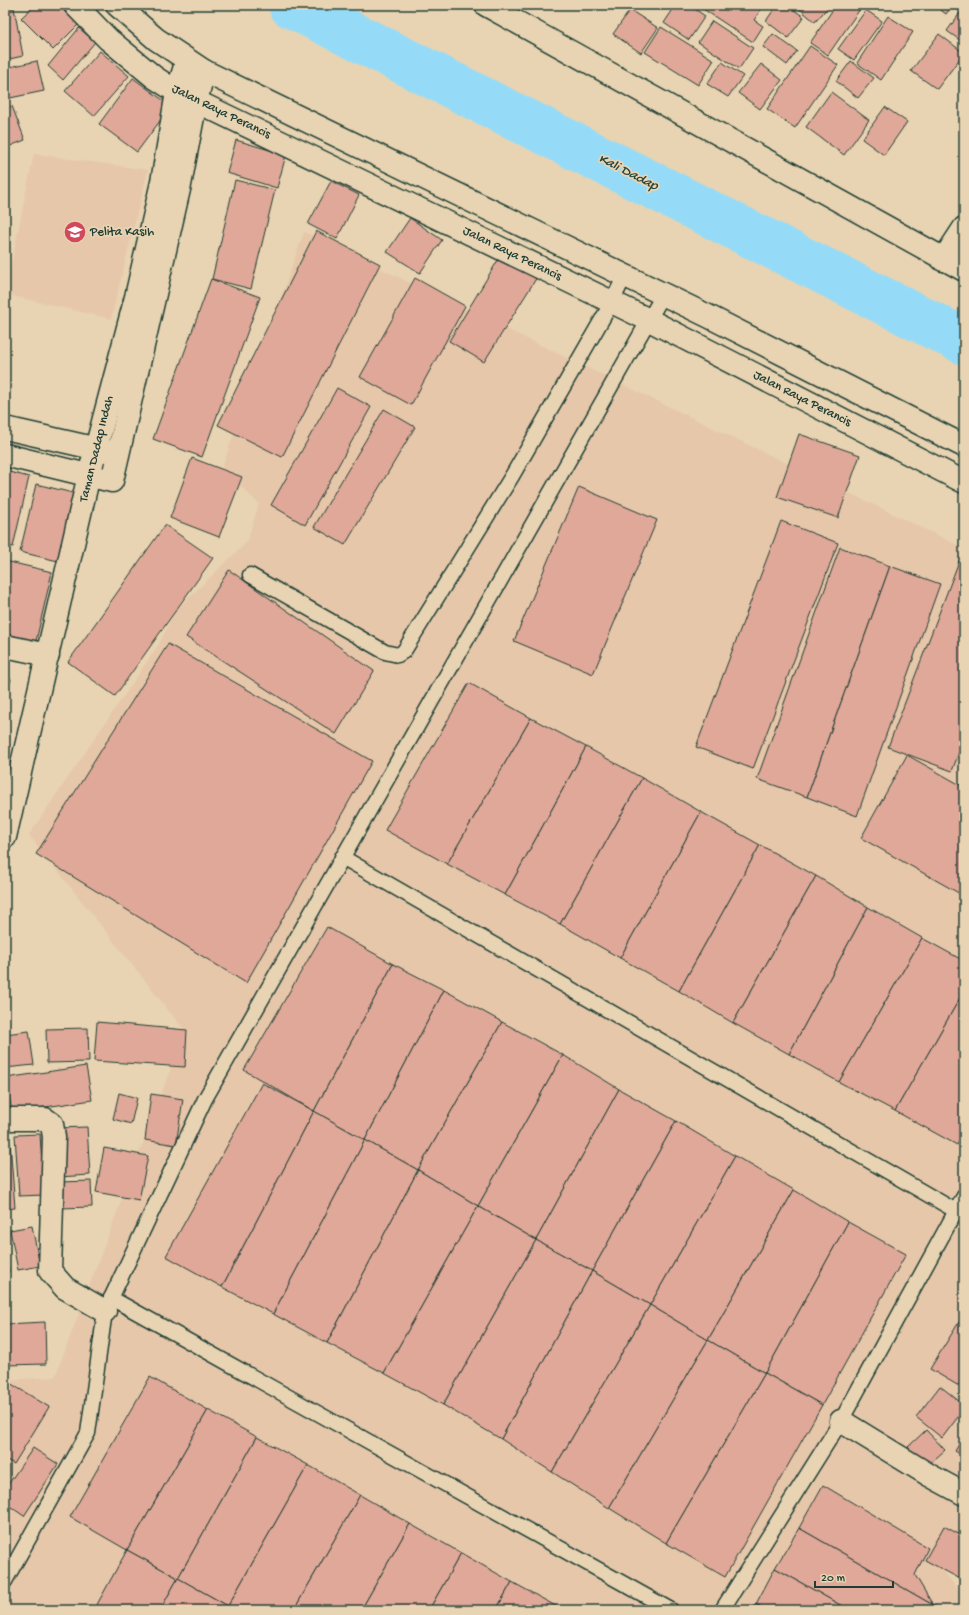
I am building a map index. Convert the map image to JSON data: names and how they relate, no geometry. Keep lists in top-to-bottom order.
{
  "streets": {
    "street": ["Jalan Raya Perancis", "Taman Dadap Indah"]
  },
  "crossings": [
    ["Jalan Raya Perancis", "Taman Dadap Indah"]
  ],
  "water": ["Kali Dadap"],
  "places": {
    "school or university": ["Pelita Kasih"]
  },
  "scale_bar": "20 m"
}
